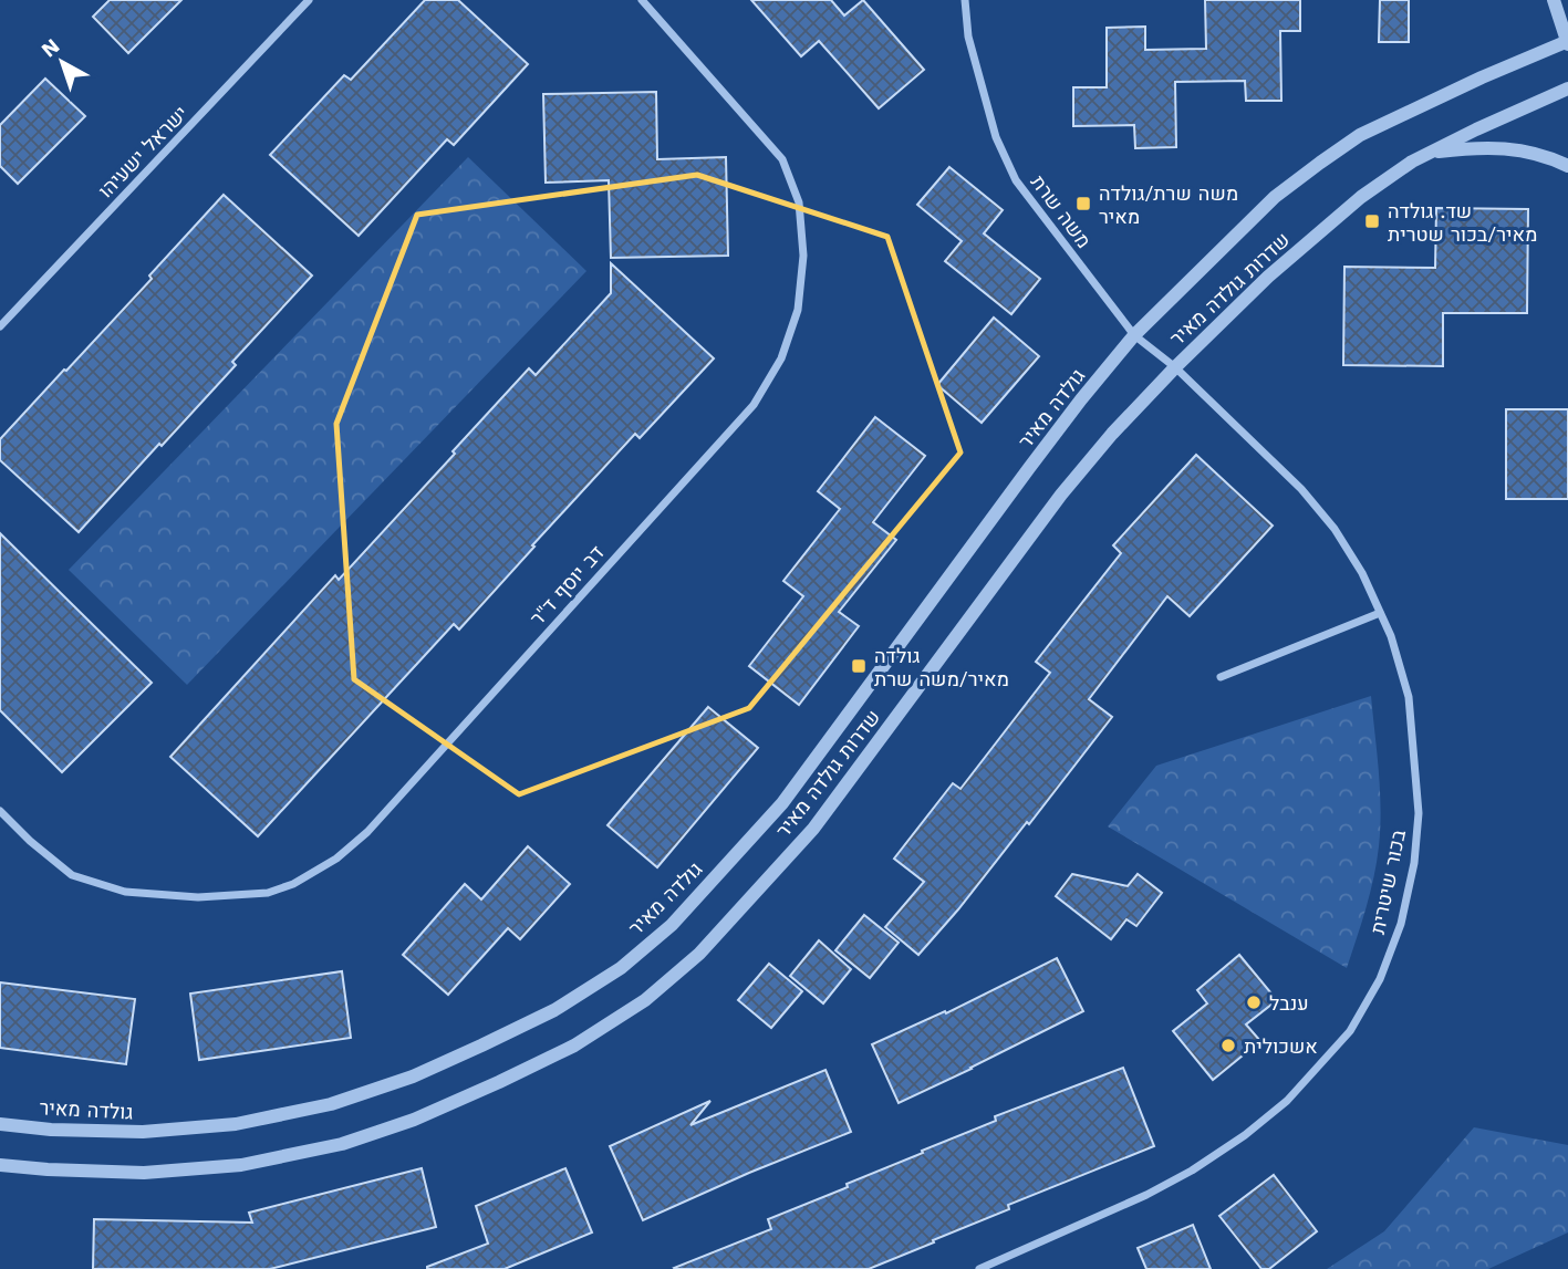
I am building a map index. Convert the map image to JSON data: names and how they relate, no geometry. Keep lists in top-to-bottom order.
{
  "streets": {
    "street": [
      "ישראל ישעיהו",
      "משה שרת",
      "שדרות גולדה מאיר",
      "גולדה מאיר",
      "דב יוסף ד\"ר",
      "בכור שיטרית"
    ]
  },
  "crossings": [
    ["משה שרת", "שדרות גולדה מאיר"],
    ["משה שרת", "גולדה מאיר"],
    ["משה שרת", "בכור שיטרית"],
    ["שדרות גולדה מאיר", "גולדה מאיר"],
    ["שדרות גולדה מאיר", "בכור שיטרית"]
  ],
  "places": {
    "transit": ["משה שרת/גולדה מאיר", "שד. גולדה מאיר/בכור שטרית", "גולדה מאיר/משה שרת"],
    "other": ["ענבל", "אשכולית"]
  },
  "north": "top left"
}
